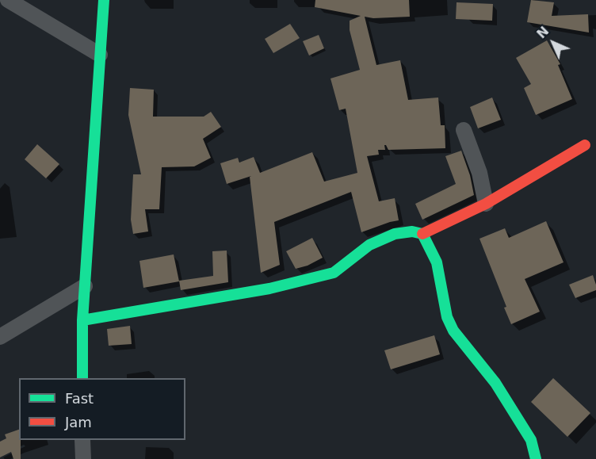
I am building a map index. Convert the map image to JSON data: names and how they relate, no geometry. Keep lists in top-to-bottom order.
{
  "legend": ["Fast", "Jam"],
  "north": "top left"
}
